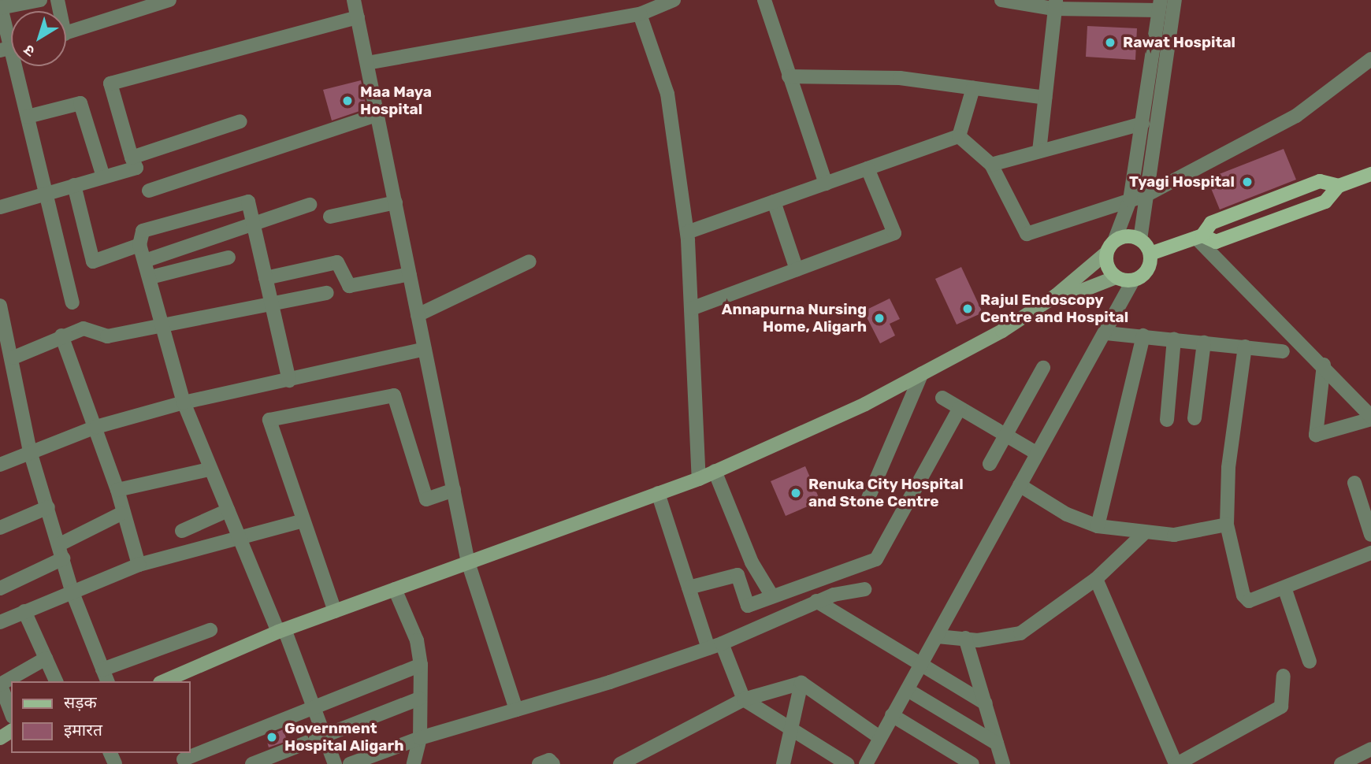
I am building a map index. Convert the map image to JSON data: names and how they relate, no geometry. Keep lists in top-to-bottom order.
{
  "places": [
    "Rawat Hospital",
    "Maa Maya Hospital",
    "Tyagi Hospital",
    "Rajul Endoscopy Centre and Hospital",
    "Annapurna Nursing Home, Aligarh",
    "Renuka City Hospital and Stone Centre",
    "Government Hospital Aligarh"
  ],
  "legend": ["सड़क", "इमारत"],
  "north": "bottom left"
}
